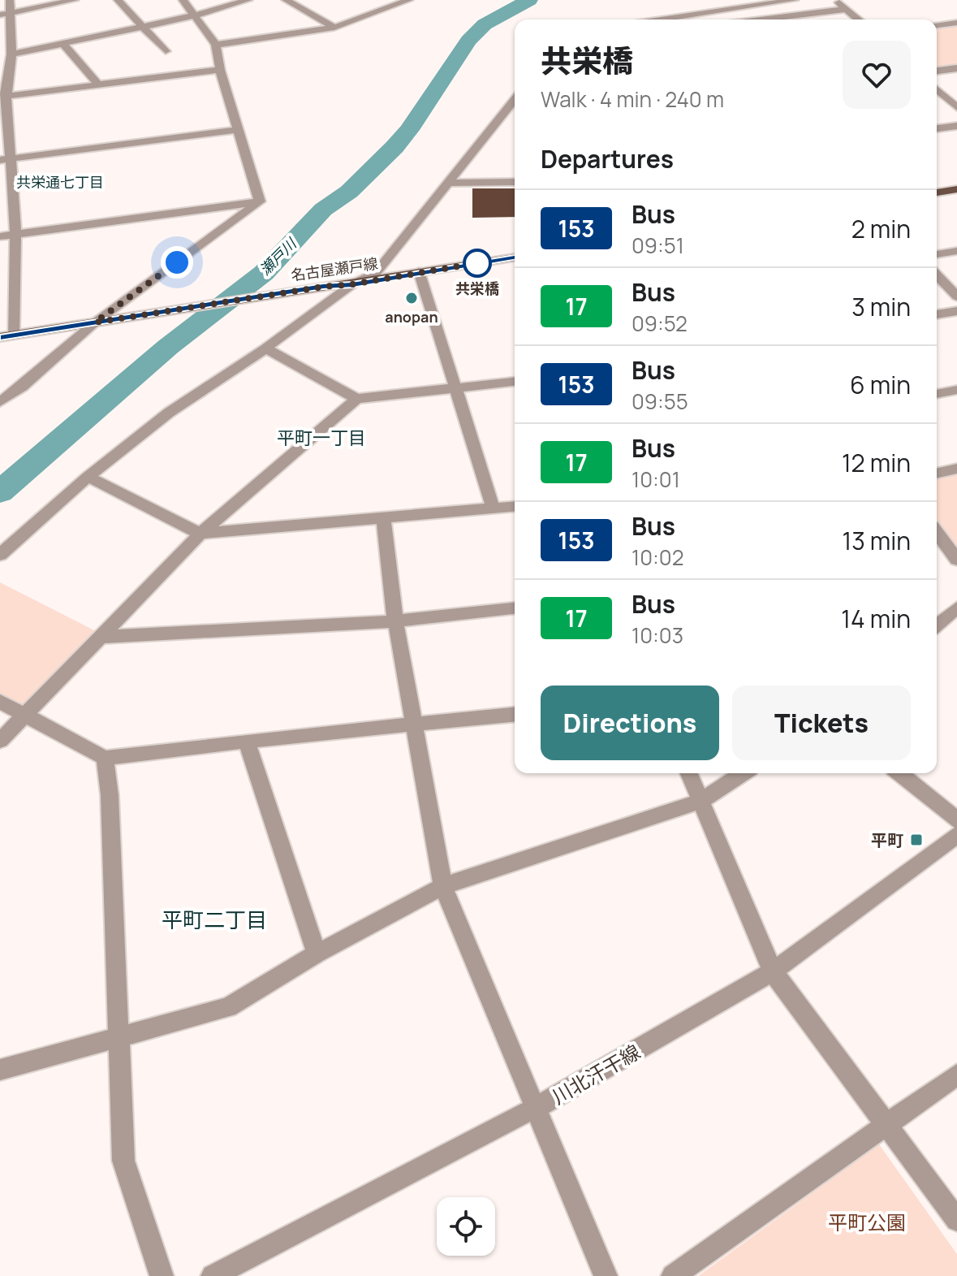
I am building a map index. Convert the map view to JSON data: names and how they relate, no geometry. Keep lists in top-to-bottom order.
{
  "streets": {
    "main road": ["名古屋瀬戸線"],
    "street": ["川北汗干線"]
  },
  "districts": ["共栄通七丁目", "平町一丁目", "平町二丁目"],
  "water": ["瀬戸川"],
  "parks": ["平町公園"],
  "places": {
    "other": ["共栄橋", "anopan"],
    "transit": ["平町"]
  },
  "lines": ["bus line 153"],
  "page": {
    "heading": [
      ["共栄橋", "Walk · 4 min · 240 m"],
      "Departures"
    ],
    "list": [
      {
        "mark": "153",
        "name": "Bus",
        "note": "09:51",
        "value": "2 min"
      },
      {
        "mark": "17",
        "name": "Bus",
        "note": "09:52",
        "value": "3 min"
      },
      {
        "mark": "153",
        "name": "Bus",
        "note": "09:55",
        "value": "6 min"
      },
      {
        "mark": "17",
        "name": "Bus",
        "note": "10:01",
        "value": "12 min"
      },
      {
        "mark": "153",
        "name": "Bus",
        "note": "10:02",
        "value": "13 min"
      },
      {
        "mark": "17",
        "name": "Bus",
        "note": "10:03",
        "value": "14 min"
      }
    ],
    "buttons": ["Directions", "Tickets"]
  }
}
